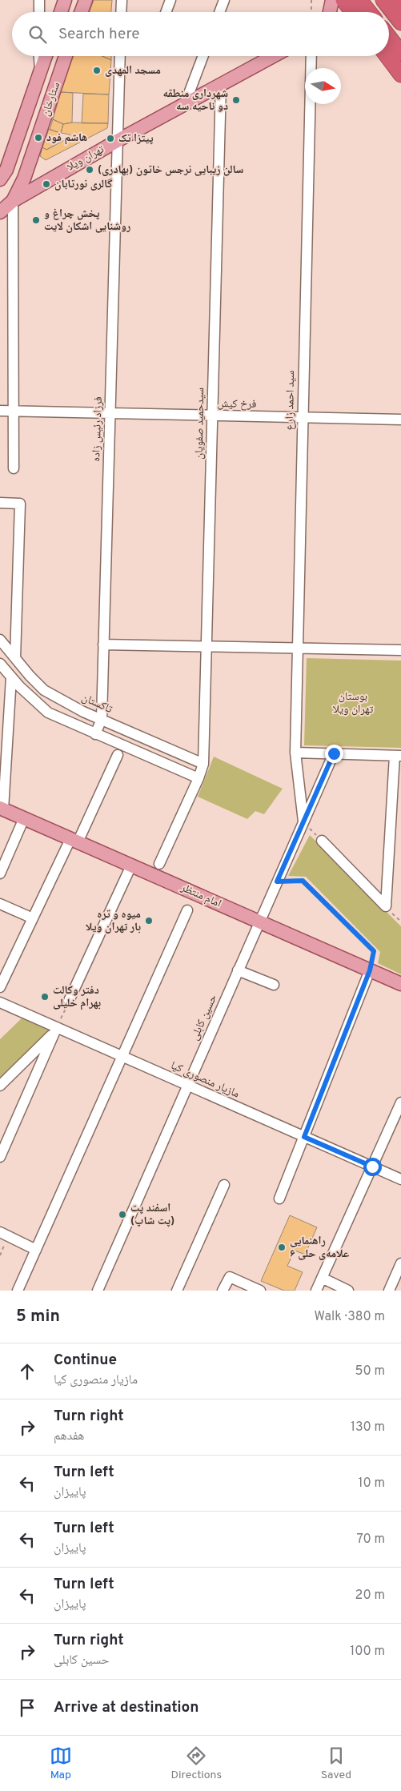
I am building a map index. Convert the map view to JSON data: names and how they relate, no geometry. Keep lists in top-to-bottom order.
{
  "streets": {
    "main road": ["ستارخان", "تهران ویلا", "امام منتظر"],
    "street": [
      "سید احمد زارع",
      "فرخ کیش",
      "سیدحمید صفویان",
      "فرزاد رئیس زاده",
      "تاکستان",
      "حسین کابلی",
      "مازیار منصوری کیا"
    ]
  },
  "crossings": [
    ["ستارخان", "تهران ویلا"],
    ["تهران ویلا", "سیدحمید صفویان"],
    ["تهران ویلا", "فرزاد رئیس زاده"],
    ["سید احمد زارع", "فرخ کیش"],
    ["سید احمد زارع", "حسین کابلی"],
    ["فرخ کیش", "سیدحمید صفویان"],
    ["فرخ کیش", "فرزاد رئیس زاده"],
    ["سیدحمید صفویان", "تاکستان"],
    ["فرزاد رئیس زاده", "تاکستان"],
    ["امام منتظر", "حسین کابلی"],
    ["حسین کابلی", "مازیار منصوری کیا"]
  ],
  "parks": ["بوستان تهران ویلا"],
  "places": [
    "مسجد المهدی",
    "شهرداری منطقه دو ناحیه سه",
    "هاشم فود",
    "پیتزا تک",
    "سالن زیبایی نرجس خاتون (بهادری)",
    "گالری نورتابان",
    "پخش چراغ و روشنایی اشکان لایت",
    "میوه و تره بار تهران ویلا",
    "دفتر وکالت بهرام خلیلی",
    "اسفند پت (پت شاپ)",
    "راهنمایی علامه‌ی حلی ۶"
  ],
  "north": "right",
  "page": {
    "search": "Search here",
    "heading": ["5 min", "Walk · 380 m"],
    "list": [
      ["Continue", "مازیار منصوری کیا", "50 m"],
      ["Turn right", "هفدهم", "130 m"],
      ["Turn left", "پاییزان", "10 m"],
      ["Turn left", "پاییزان", "70 m"],
      ["Turn left", "پاییزان", "20 m"],
      ["Turn right", "حسین کابلی", "100 m"],
      "Arrive at destination"
    ],
    "nav": ["Map", "Directions", "Saved"]
  }
}
